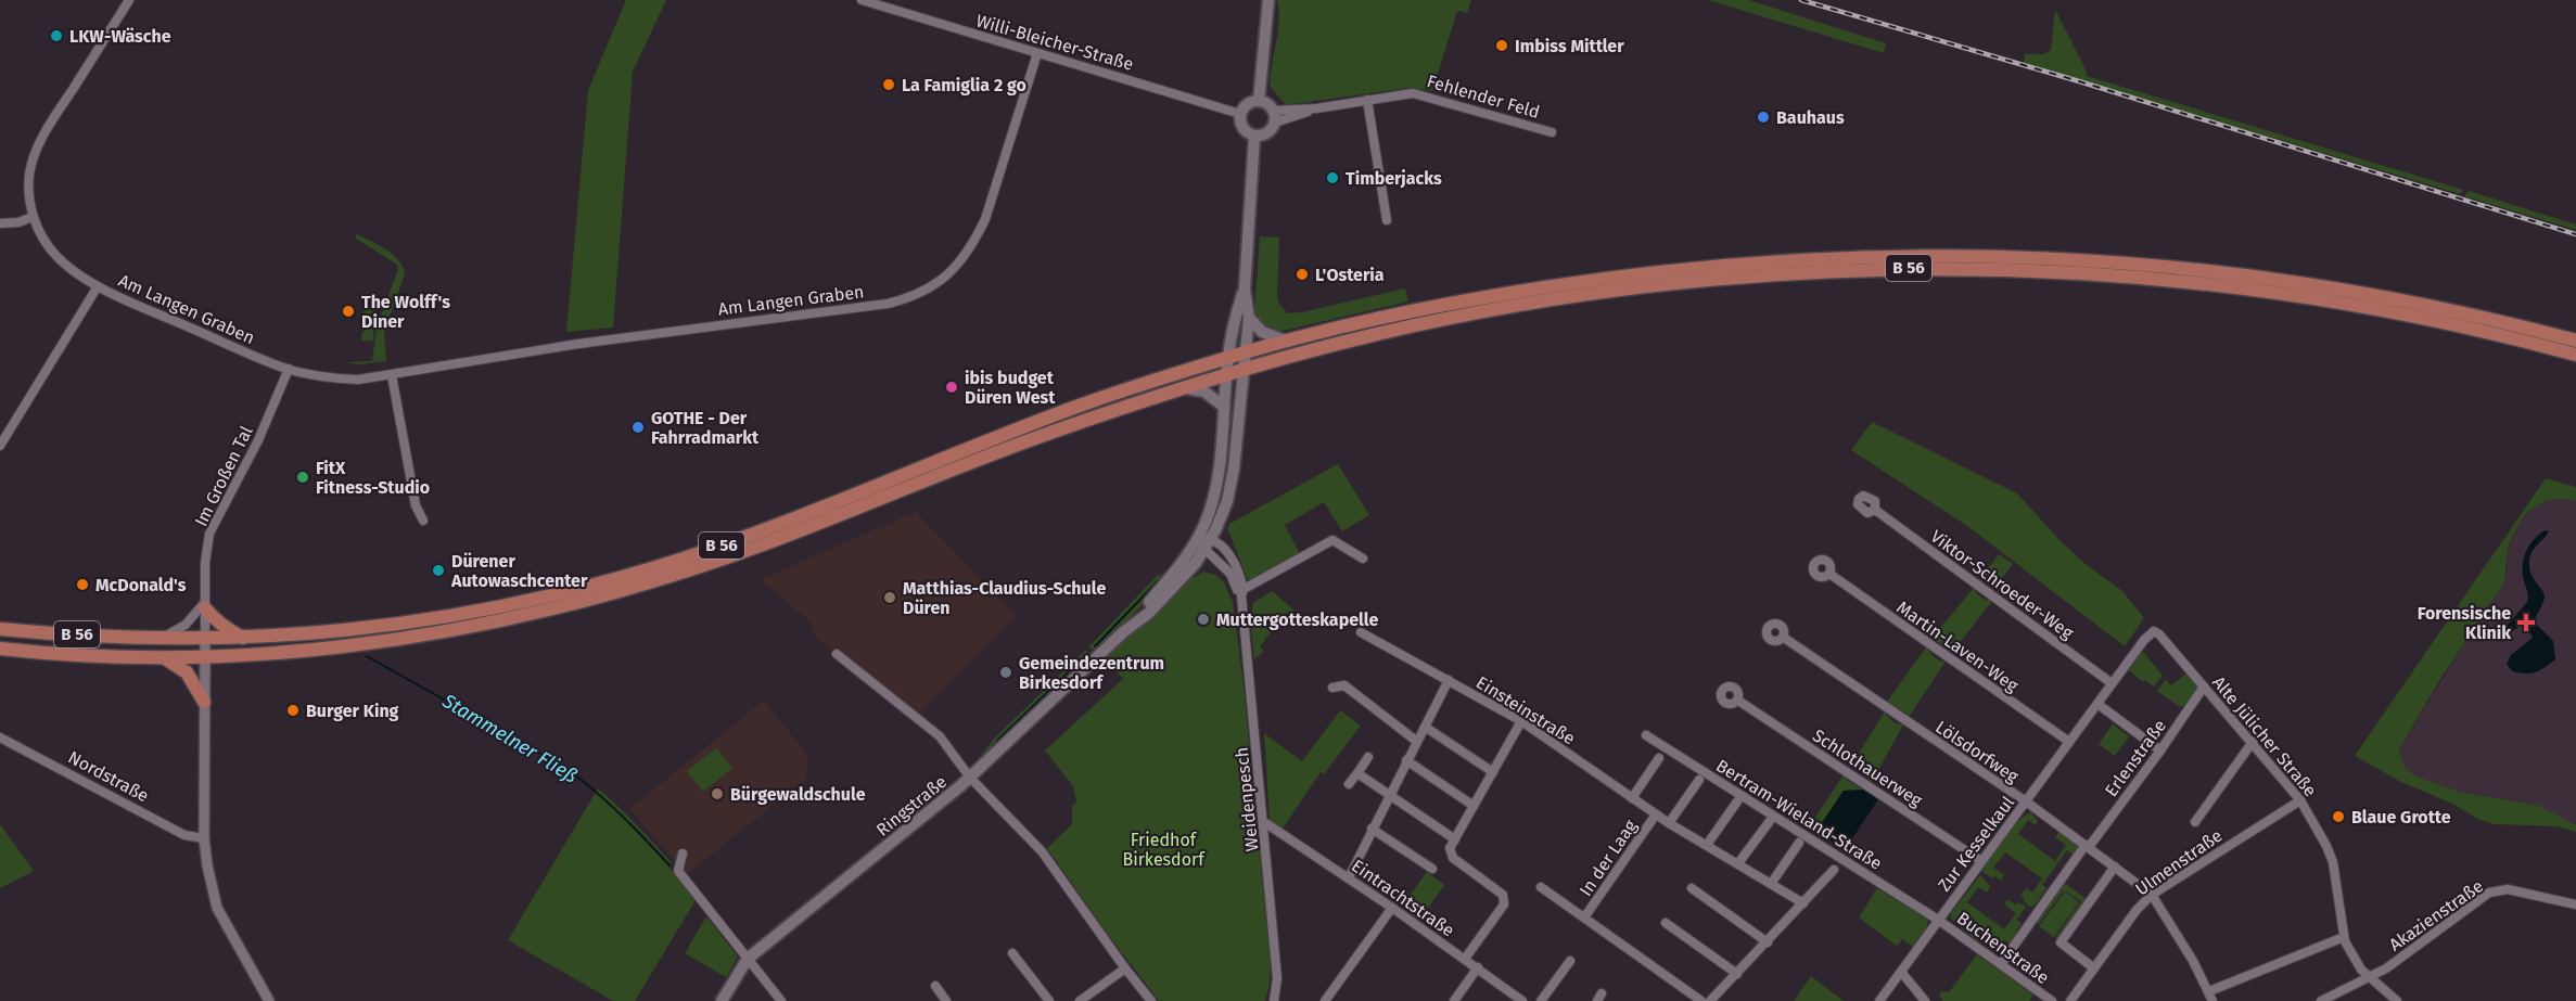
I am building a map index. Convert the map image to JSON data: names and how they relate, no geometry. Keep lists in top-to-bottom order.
{
  "streets": {
    "main road": ["B 56", "Ringstraße"],
    "street": [
      "Willi-Bleicher-Straße",
      "Fehlender Feld",
      "Am Langen Graben",
      "Im Großen Tal",
      "Viktor-Schroeder-Weg",
      "Martin-Laven-Weg",
      "Einsteinstraße",
      "Alte Jülicher Straße",
      "Lölsdorfweg",
      "Erlenstraße",
      "Schlothauerweg",
      "Nordstraße",
      "Weidenpesch",
      "Bertram-Wieland-Straße",
      "Zur Kesselkaul",
      "In der Laag",
      "Ulmenstraße",
      "Eintrachtstraße",
      "Akazienstraße",
      "Buchenstraße"
    ]
  },
  "crossings": [
    ["Willi-Bleicher-Straße", "Fehlender Feld"],
    ["Willi-Bleicher-Straße", "Am Langen Graben"],
    ["B 56", "Im Großen Tal"],
    ["Am Langen Graben", "Im Großen Tal"],
    ["Viktor-Schroeder-Weg", "Zur Kesselkaul"],
    ["Martin-Laven-Weg", "Zur Kesselkaul"],
    ["Einsteinstraße", "In der Laag"],
    ["Alte Jülicher Straße", "Erlenstraße"],
    ["Alte Jülicher Straße", "Zur Kesselkaul"],
    ["Alte Jülicher Straße", "Ulmenstraße"],
    ["Alte Jülicher Straße", "Akazienstraße"],
    ["Lölsdorfweg", "Erlenstraße"],
    ["Lölsdorfweg", "Zur Kesselkaul"],
    ["Lölsdorfweg", "Ulmenstraße"],
    ["Erlenstraße", "Buchenstraße"],
    ["Schlothauerweg", "Zur Kesselkaul"],
    ["Weidenpesch", "Ringstraße"],
    ["Weidenpesch", "Eintrachtstraße"],
    ["Bertram-Wieland-Straße", "Zur Kesselkaul"],
    ["Bertram-Wieland-Straße", "Buchenstraße"],
    ["Zur Kesselkaul", "Buchenstraße"]
  ],
  "water": ["Stammelner Fließ"],
  "parks": ["Friedhof Birkesdorf"],
  "places": {
    "other": [
      "LKW-Wäsche",
      "Imbiss Mittler",
      "La Famiglia 2 go",
      "Bauhaus",
      "Timberjacks",
      "L'Osteria",
      "The Wolff's Diner",
      "ibis budget Düren West",
      "GOTHE - Der Fahrradmarkt",
      "FitX Fitness-Studio",
      "Dürener Autowaschcenter",
      "McDonald's",
      "Matthias-Claudius-Schule Düren",
      "Muttergotteskapelle",
      "Gemeindezentrum Birkesdorf",
      "Burger King",
      "Bürgewaldschule",
      "Blaue Grotte"
    ],
    "health": ["Forensische Klinik"]
  }
}
